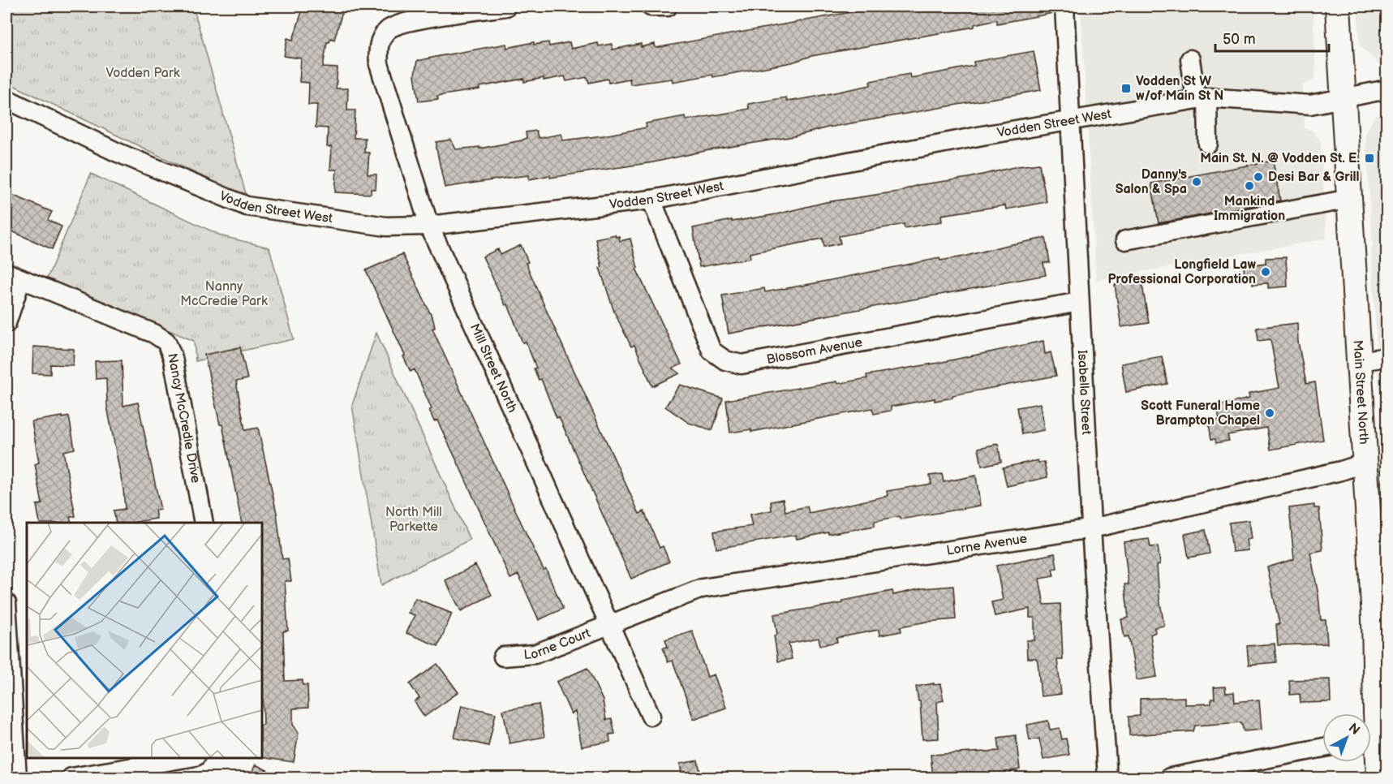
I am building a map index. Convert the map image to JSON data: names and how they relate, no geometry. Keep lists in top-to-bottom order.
{
  "streets": {
    "main road": ["Main Street North"],
    "street": [
      "Vodden Street West",
      "Blossom Avenue",
      "Mill Street North",
      "Isabella Street",
      "Nancy McCredie Drive",
      "Lorne Avenue",
      "Lorne Court"
    ]
  },
  "crossings": [
    ["Vodden Street West", "Blossom Avenue"],
    ["Vodden Street West", "Mill Street North"],
    ["Vodden Street West", "Isabella Street"],
    ["Vodden Street West", "Main Street North"],
    ["Blossom Avenue", "Isabella Street"],
    ["Mill Street North", "Lorne Avenue"],
    ["Mill Street North", "Lorne Court"],
    ["Isabella Street", "Lorne Avenue"],
    ["Main Street North", "Lorne Avenue"],
    ["Lorne Avenue", "Lorne Court"]
  ],
  "parks": ["Vodden Park", "Nanny McCredie Park", "North Mill Parkette"],
  "places": {
    "transit": ["Vodden St W w/of Main St N", "Main St. N. @ Vodden St. E."],
    "other": [
      "Desi Bar & Grill",
      "Danny's Salon & Spa",
      "Mankind Immigration",
      "Longfield Law Professional Corporation",
      "Scott Funeral Home Brampton Chapel"
    ]
  },
  "scale_bar": "50 m",
  "north": "top right"
}
